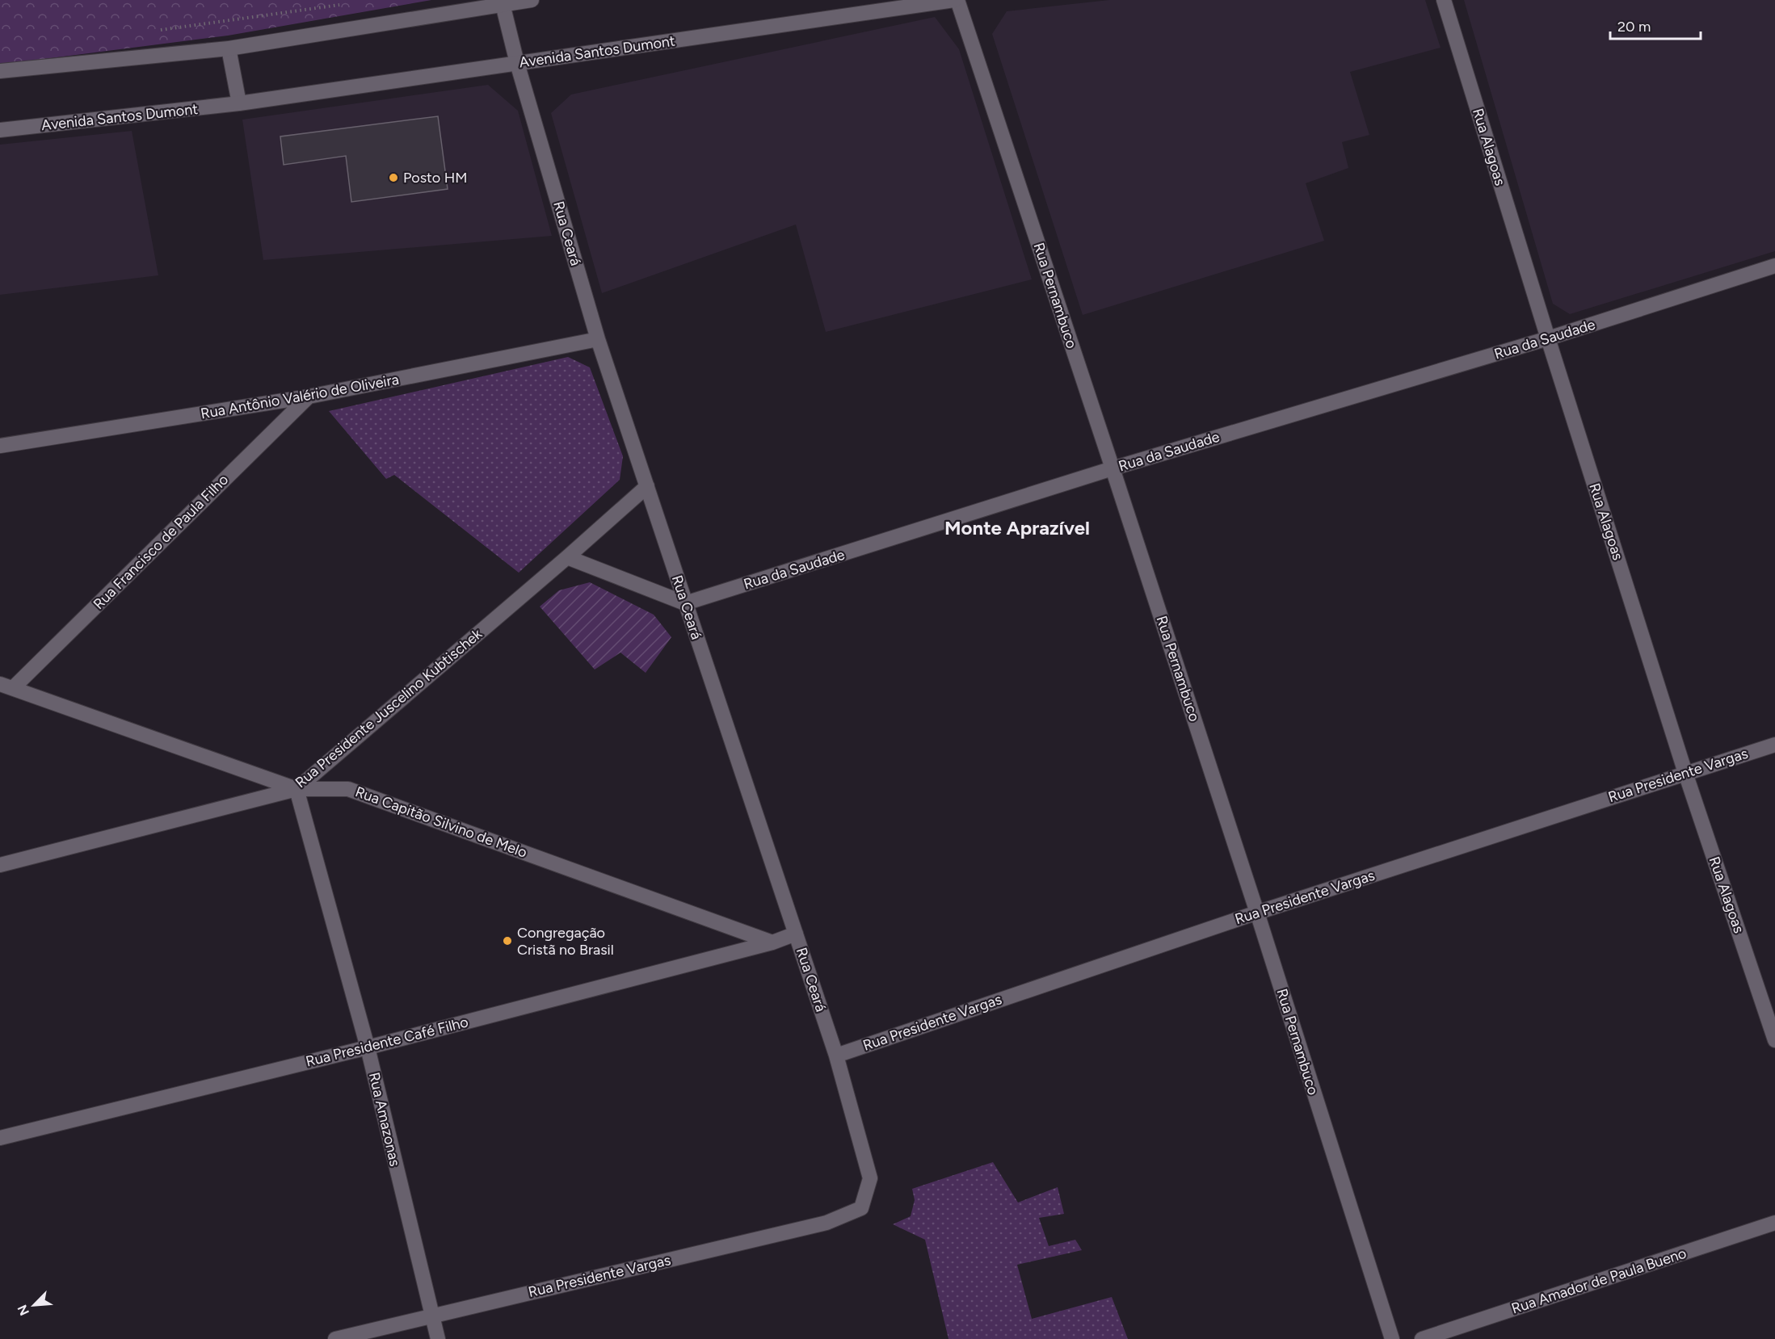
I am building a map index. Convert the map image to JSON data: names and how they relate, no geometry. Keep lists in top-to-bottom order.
{
  "streets": {
    "street": [
      "Avenida Santos Dumont",
      "Rua Alagoas",
      "Rua Ceará",
      "Rua Pernambuco",
      "Rua da Saudade",
      "Rua Antônio Valério de Oliveira",
      "Rua Francisco de Paula Filho",
      "Rua Presidente Juscelino Kubtischek",
      "Rua Presidente Vargas",
      "Rua Capitão Silvino de Melo",
      "Rua Presidente Café Filho",
      "Rua Amazonas",
      "Rua Amador de Paula Bueno"
    ]
  },
  "crossings": [
    ["Avenida Santos Dumont", "Rua Ceará"],
    ["Avenida Santos Dumont", "Rua Pernambuco"],
    ["Rua Alagoas", "Rua da Saudade"],
    ["Rua Alagoas", "Rua Presidente Vargas"],
    ["Rua Ceará", "Rua da Saudade"],
    ["Rua Ceará", "Rua Antônio Valério de Oliveira"],
    ["Rua Ceará", "Rua Presidente Juscelino Kubtischek"],
    ["Rua Ceará", "Rua Presidente Vargas"],
    ["Rua Pernambuco", "Rua da Saudade"],
    ["Rua Pernambuco", "Rua Presidente Vargas"],
    ["Rua Antônio Valério de Oliveira", "Rua Francisco de Paula Filho"],
    ["Rua Francisco de Paula Filho", "Rua Capitão Silvino de Melo"],
    ["Rua Presidente Juscelino Kubtischek", "Rua Capitão Silvino de Melo"],
    ["Rua Presidente Juscelino Kubtischek", "Rua Amazonas"],
    ["Rua Presidente Vargas", "Rua Amazonas"],
    ["Rua Capitão Silvino de Melo", "Rua Presidente Café Filho"],
    ["Rua Capitão Silvino de Melo", "Rua Amazonas"],
    ["Rua Presidente Café Filho", "Rua Amazonas"]
  ],
  "districts": ["Monte Aprazível"],
  "places": ["Posto HM", "Congregação Cristã no Brasil"],
  "scale_bar": "20 m",
  "north": "bottom left"
}
